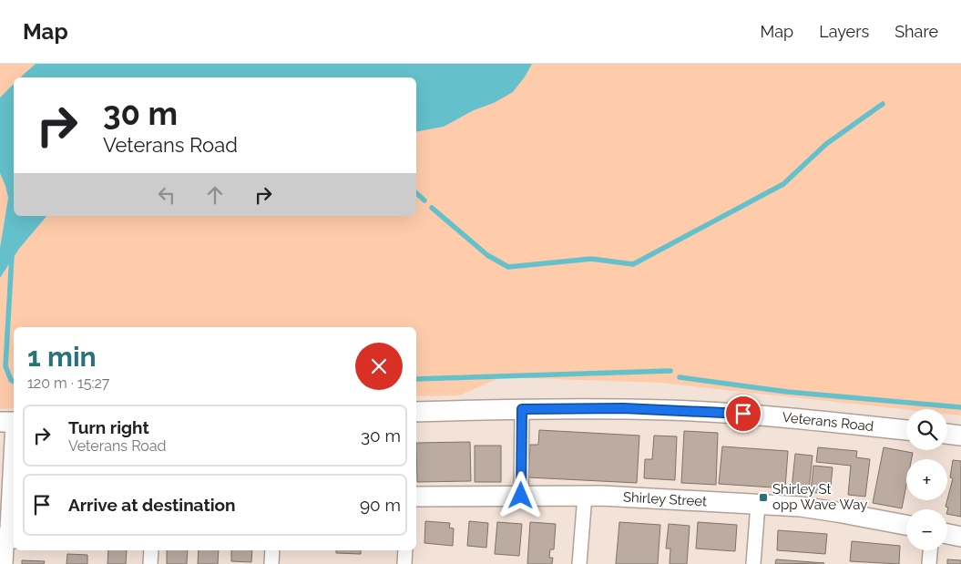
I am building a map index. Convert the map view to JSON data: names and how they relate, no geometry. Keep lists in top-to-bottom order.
{
  "streets": {
    "street": ["Veterans Road", "Shirley Street"]
  },
  "places": {
    "transit": ["Shirley St opp Wave Way"]
  },
  "page": {
    "header": "Map",
    "nav": ["Map", "Layers", "Share"],
    "turn": ["30 m", "Veterans Road"],
    "heading": ["1 min", "120 m · 15:27"],
    "list": [
      {
        "name": "Turn right",
        "note": "Veterans Road",
        "value": "30 m"
      },
      {
        "name": "Arrive at destination",
        "value": "90 m"
      }
    ],
    "map_buttons": ["+", "−"]
  }
}
